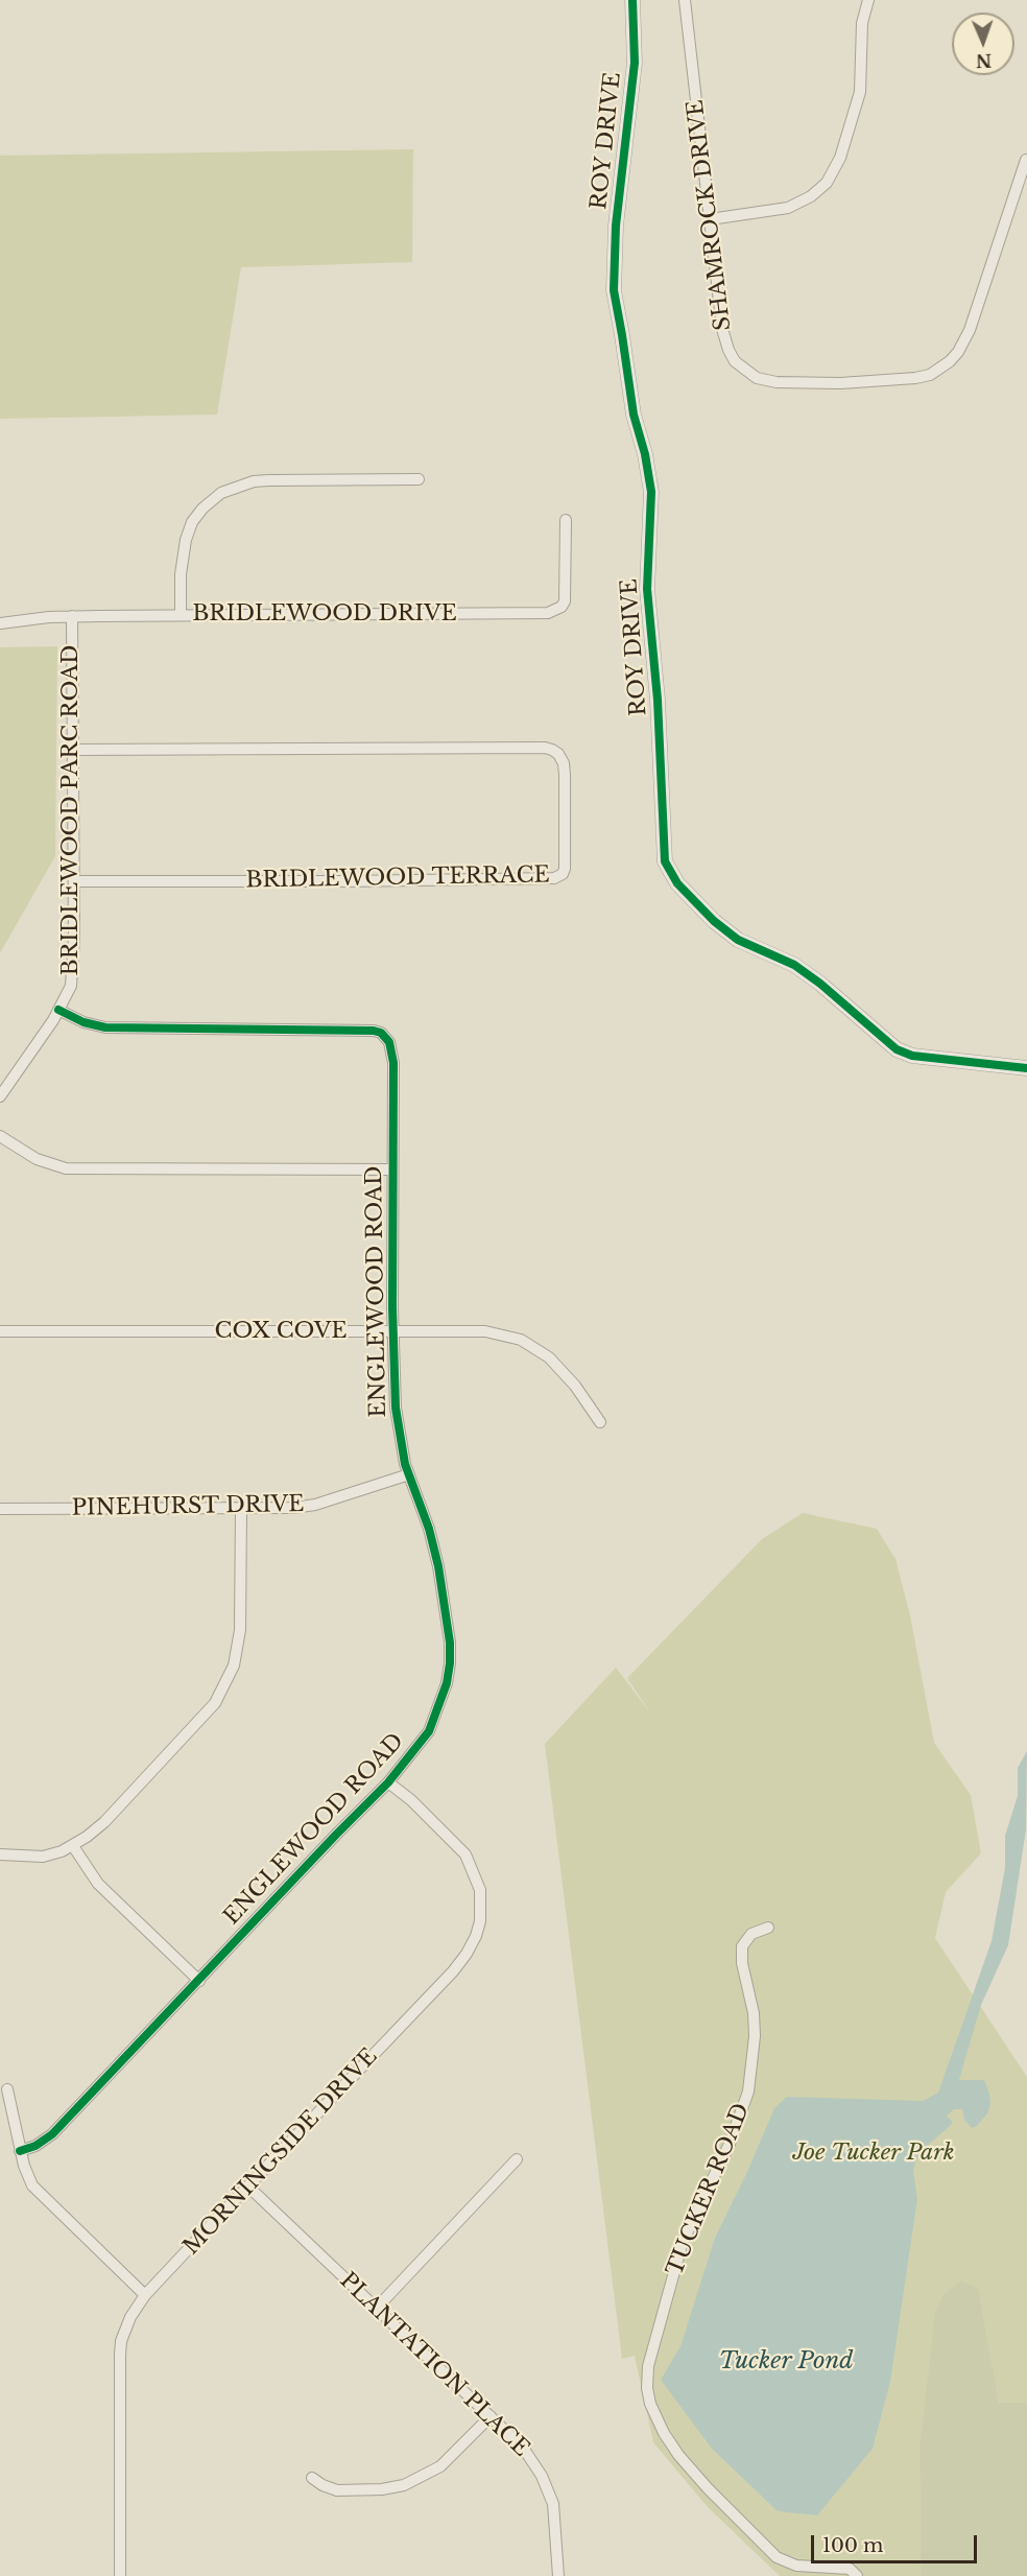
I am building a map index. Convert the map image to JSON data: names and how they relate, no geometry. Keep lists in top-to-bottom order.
{
  "streets": {
    "street": [
      "ROY DRIVE",
      "SHAMROCK DRIVE",
      "BRIDLEWOOD DRIVE",
      "BRIDLEWOOD PARC ROAD",
      "BRIDLEWOOD TERRACE",
      "ENGLEWOOD ROAD",
      "COX COVE",
      "PINEHURST DRIVE",
      "MORNINGSIDE DRIVE",
      "TUCKER ROAD",
      "PLANTATION PLACE"
    ]
  },
  "crossings": [
    ["BRIDLEWOOD DRIVE", "BRIDLEWOOD PARC ROAD"],
    ["BRIDLEWOOD PARC ROAD", "BRIDLEWOOD TERRACE"],
    ["BRIDLEWOOD PARC ROAD", "ENGLEWOOD ROAD"],
    ["ENGLEWOOD ROAD", "COX COVE"],
    ["ENGLEWOOD ROAD", "PINEHURST DRIVE"],
    ["ENGLEWOOD ROAD", "MORNINGSIDE DRIVE"],
    ["MORNINGSIDE DRIVE", "PLANTATION PLACE"]
  ],
  "water": ["Tucker Pond"],
  "parks": ["Joe Tucker Park"],
  "scale_bar": "100 m",
  "north": "bottom"
}
